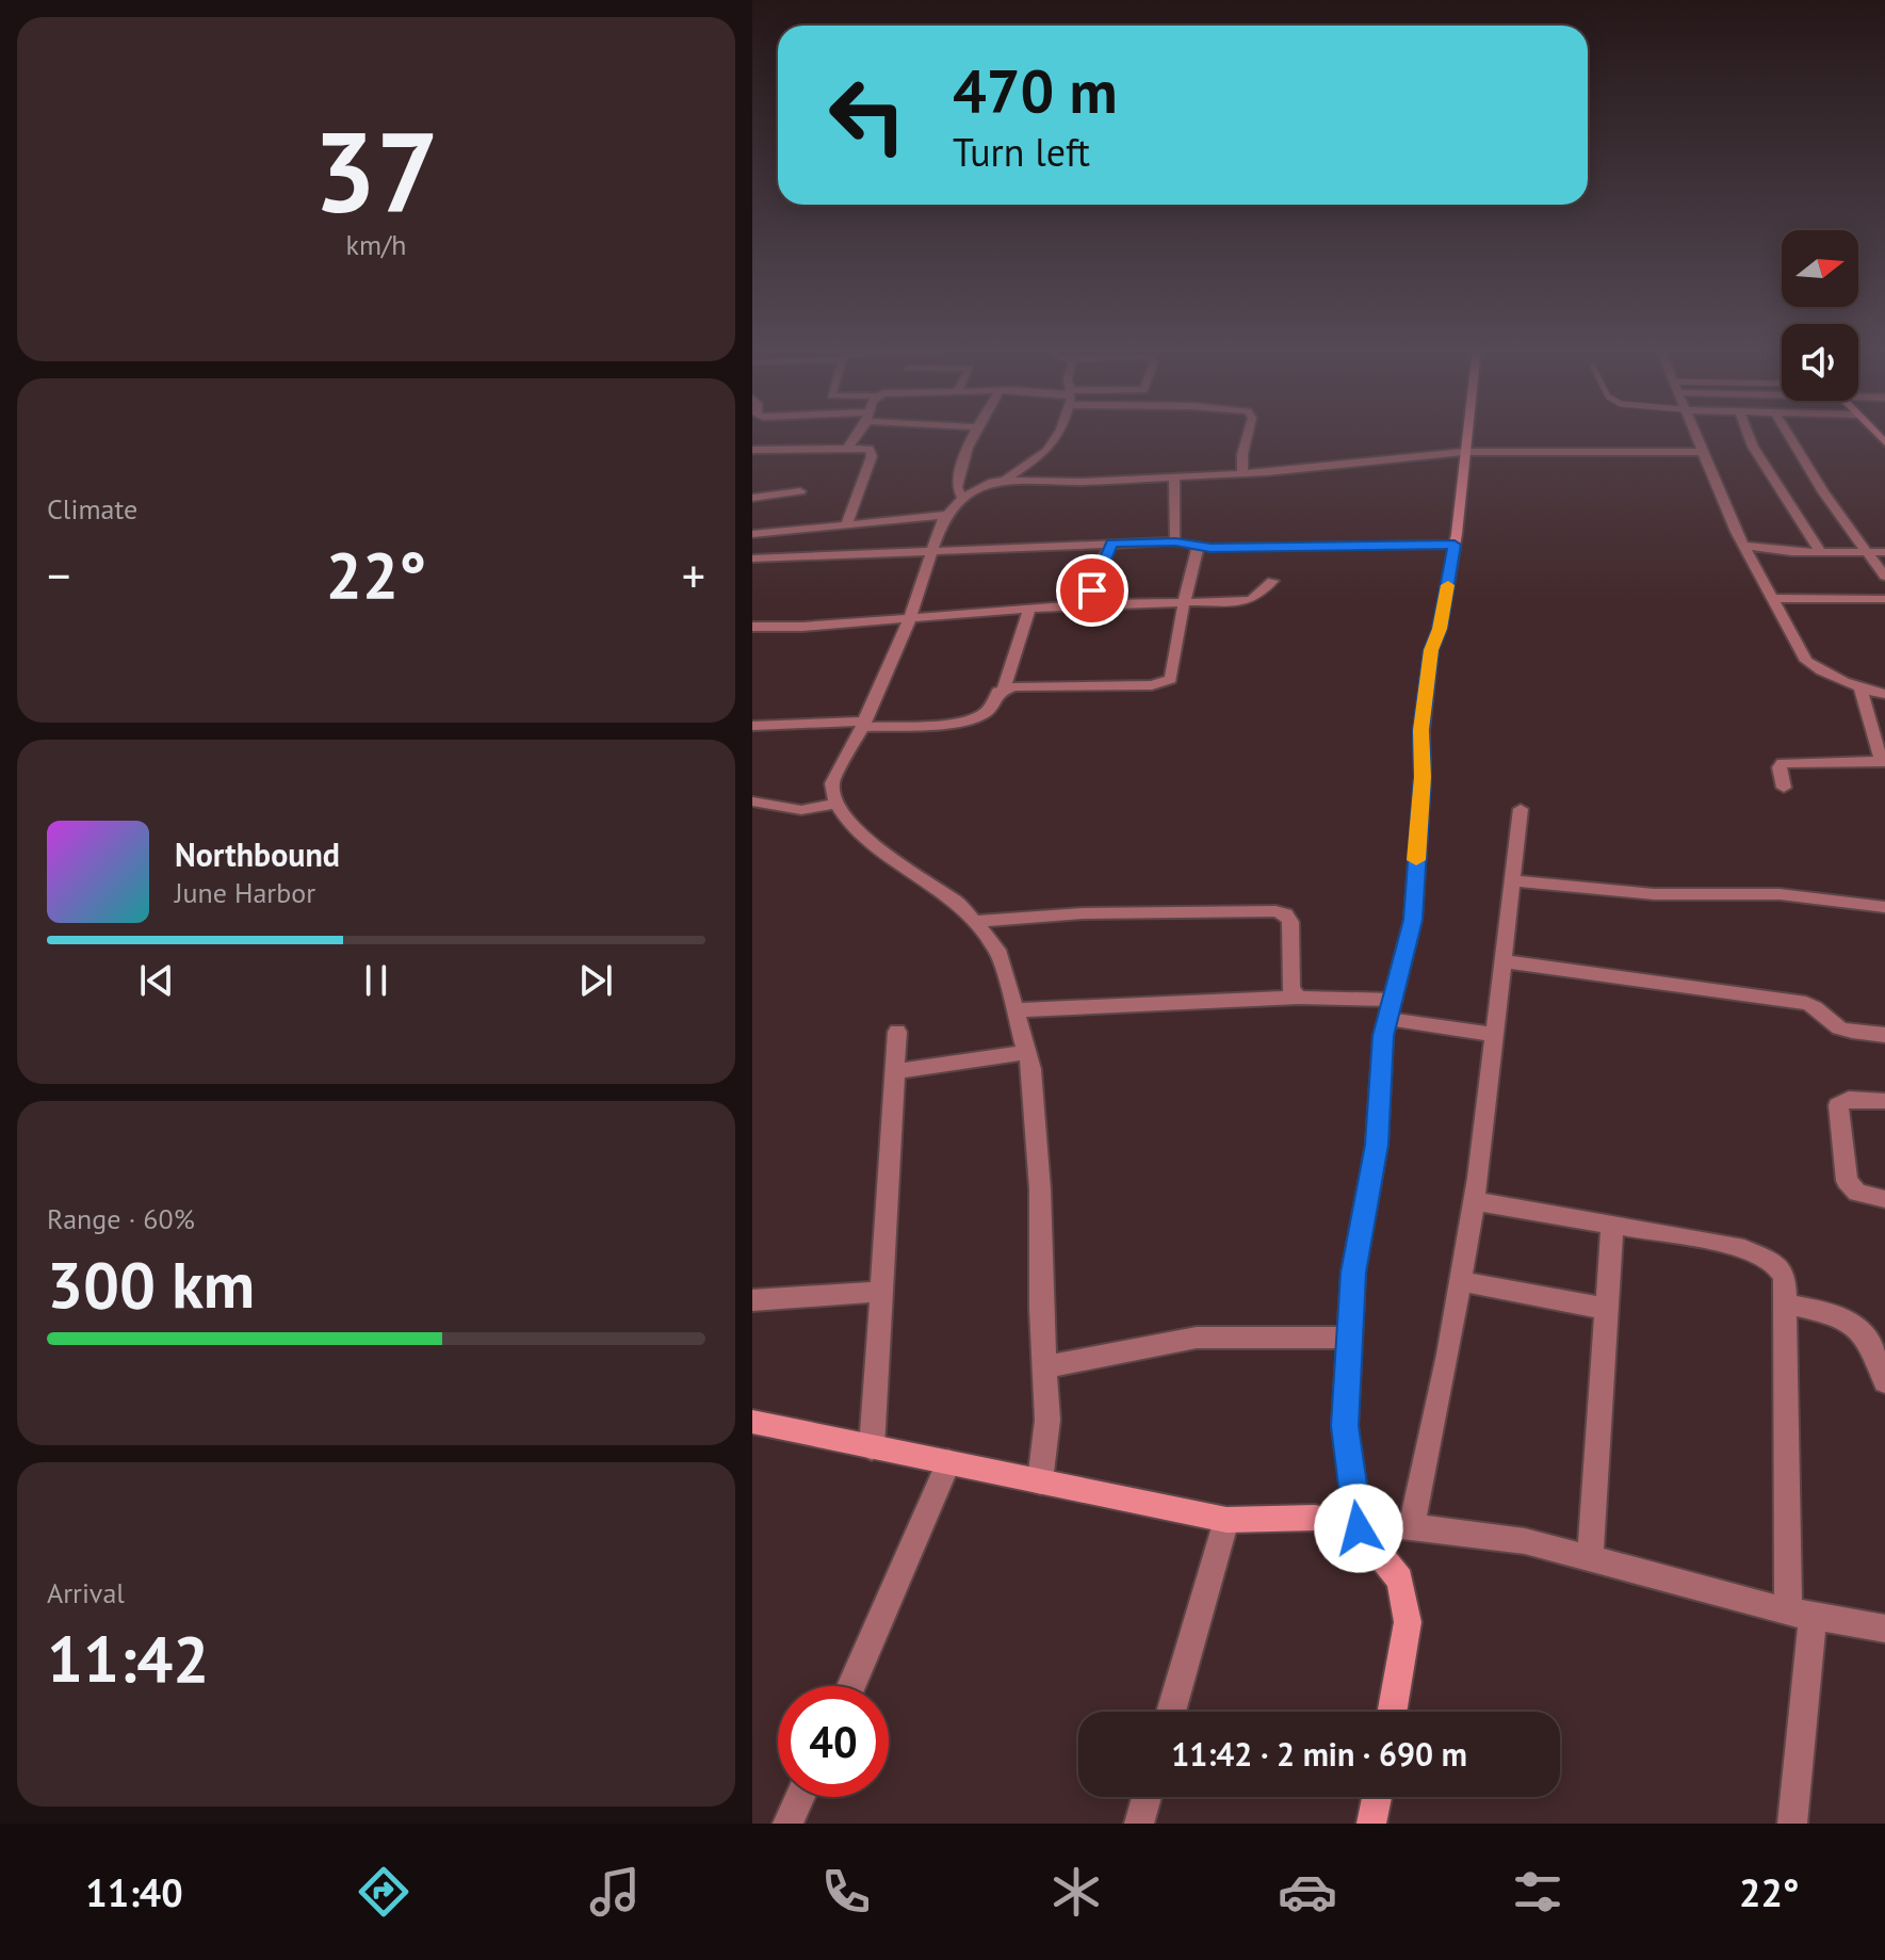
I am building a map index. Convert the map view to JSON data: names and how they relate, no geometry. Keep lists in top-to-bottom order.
{
  "north": "right",
  "page": {
    "tile": [
      ["37", "km/h"],
      "Climate",
      ["Range · 60%", "300 km"],
      ["Arrival", "11:42"]
    ],
    "turn": ["470 m", "Turn left"],
    "heat": ["−", "22°", "+"],
    "song": ["Northbound", "June Harbor"],
    "limit": "40",
    "trip": "11:42 · 2 min · 690 m",
    "tabs": ["11:40", "22°"]
  }
}
